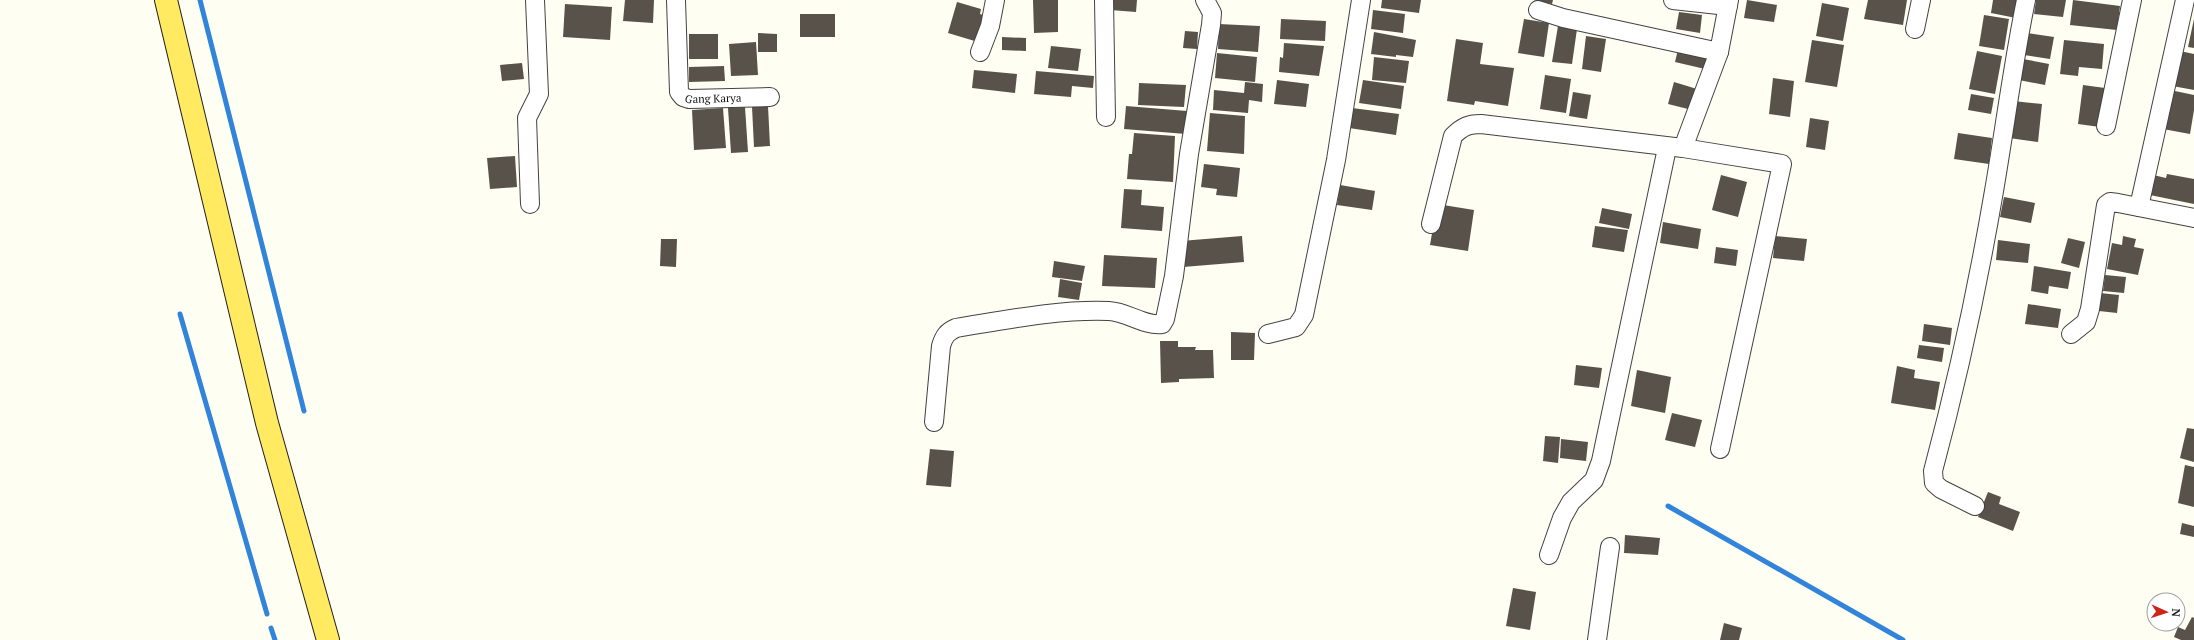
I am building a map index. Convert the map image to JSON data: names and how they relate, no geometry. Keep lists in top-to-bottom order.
{
  "streets": {
    "street": ["Gang Karya"]
  },
  "north": "right"
}
